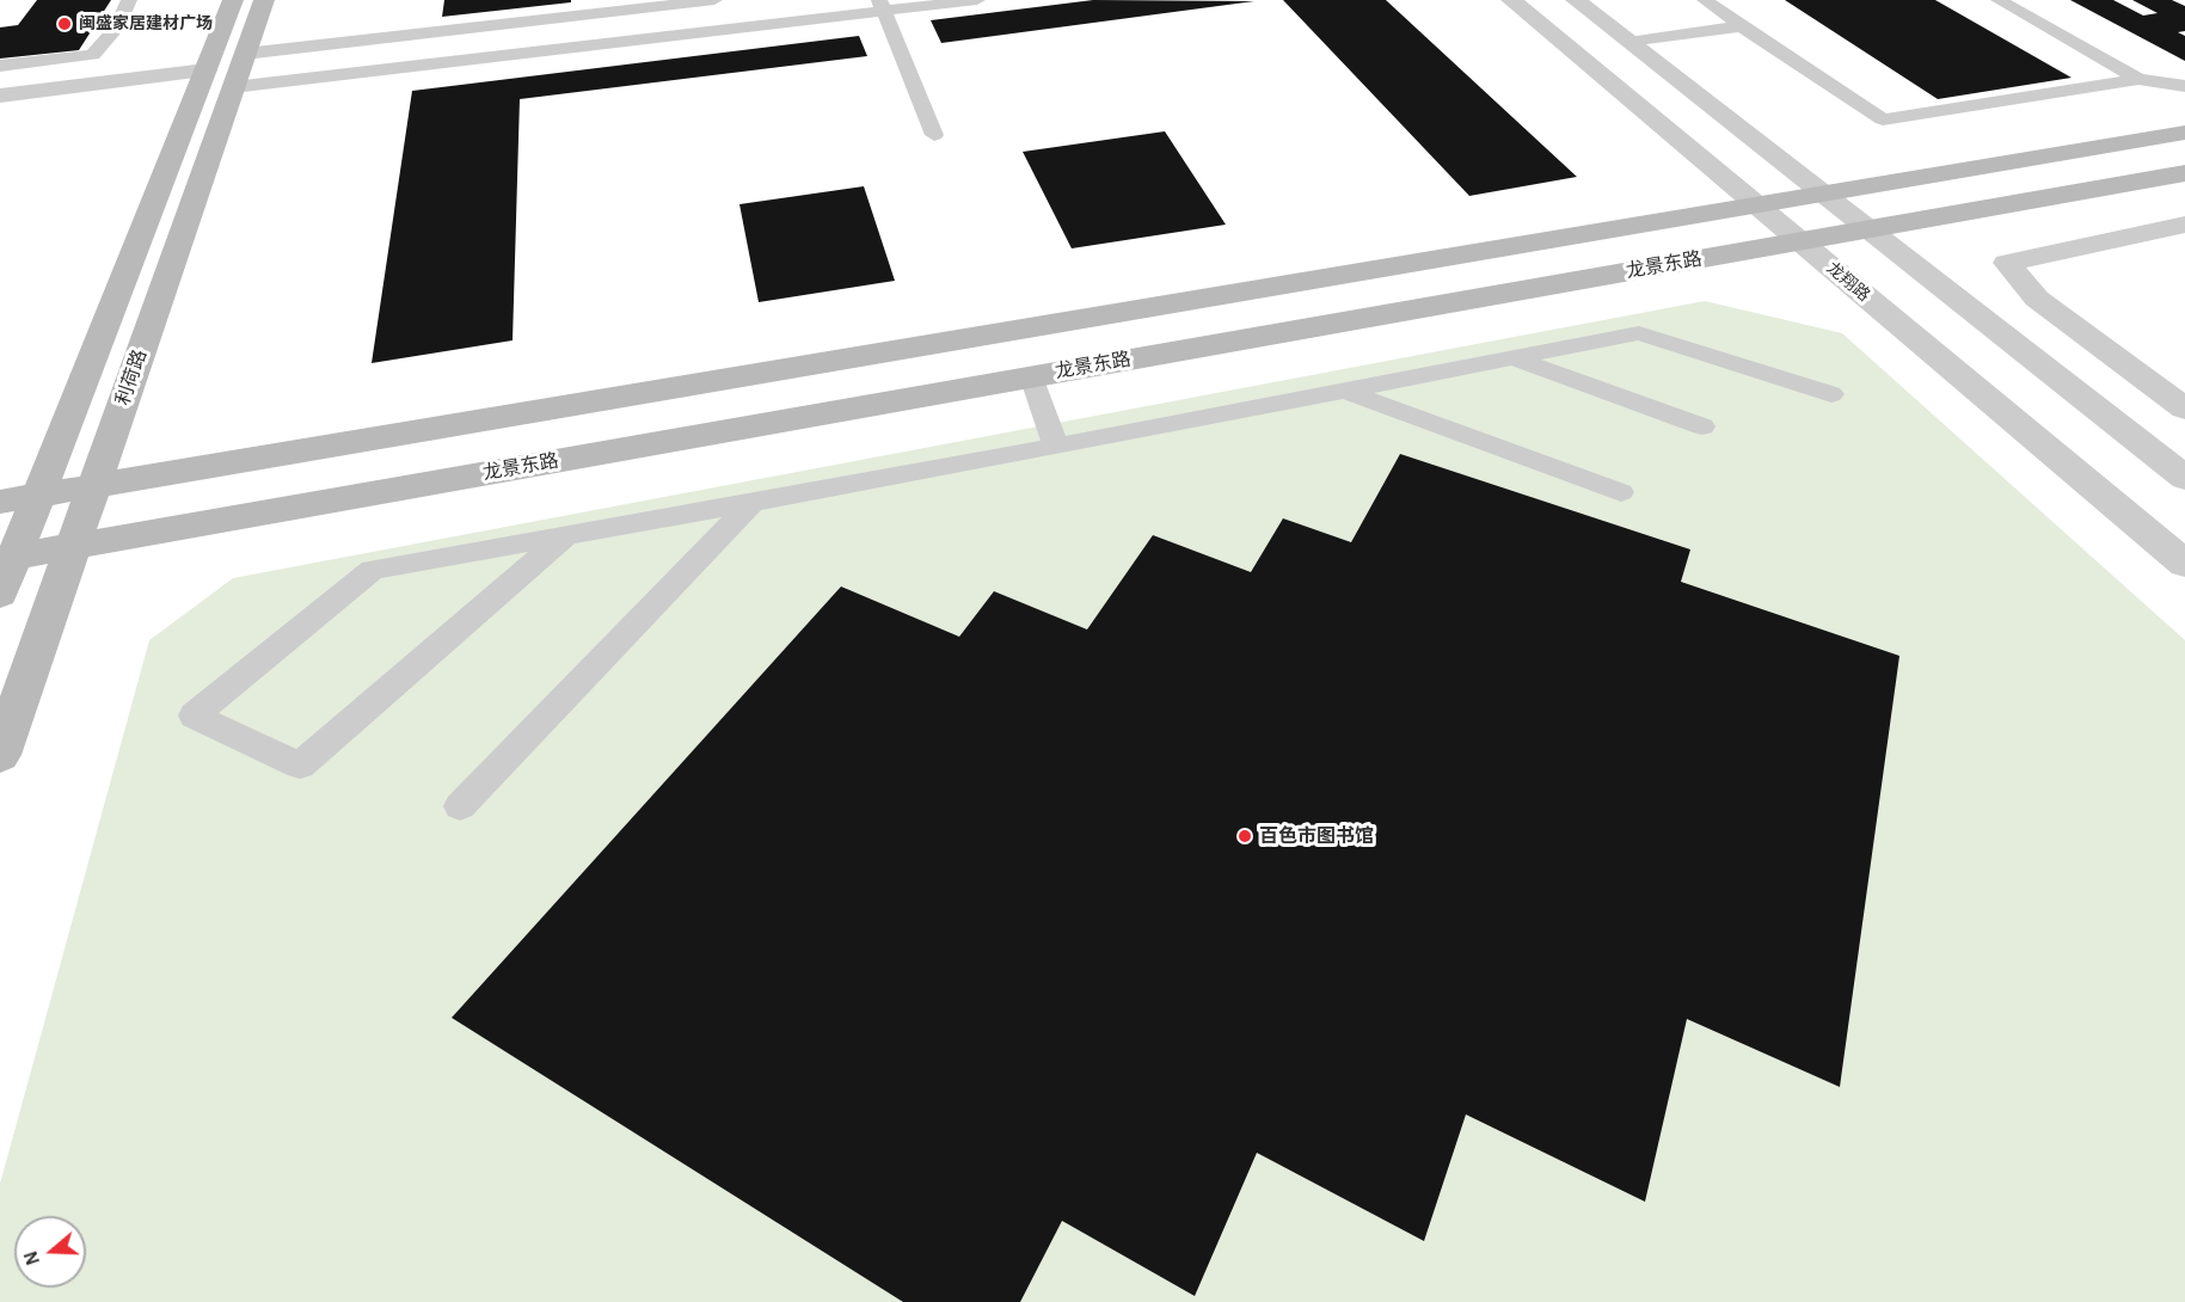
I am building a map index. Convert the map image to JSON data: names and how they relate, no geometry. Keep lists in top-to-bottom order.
{
  "streets": {
    "main road": ["龙景东路", "利荷路"],
    "street": ["龙翔路"]
  },
  "crossings": [
    ["龙景东路", "龙翔路"],
    ["龙景东路", "利荷路"]
  ],
  "places": ["闽盛家居建材广场", "百色市图书馆"],
  "north": "left"
}
